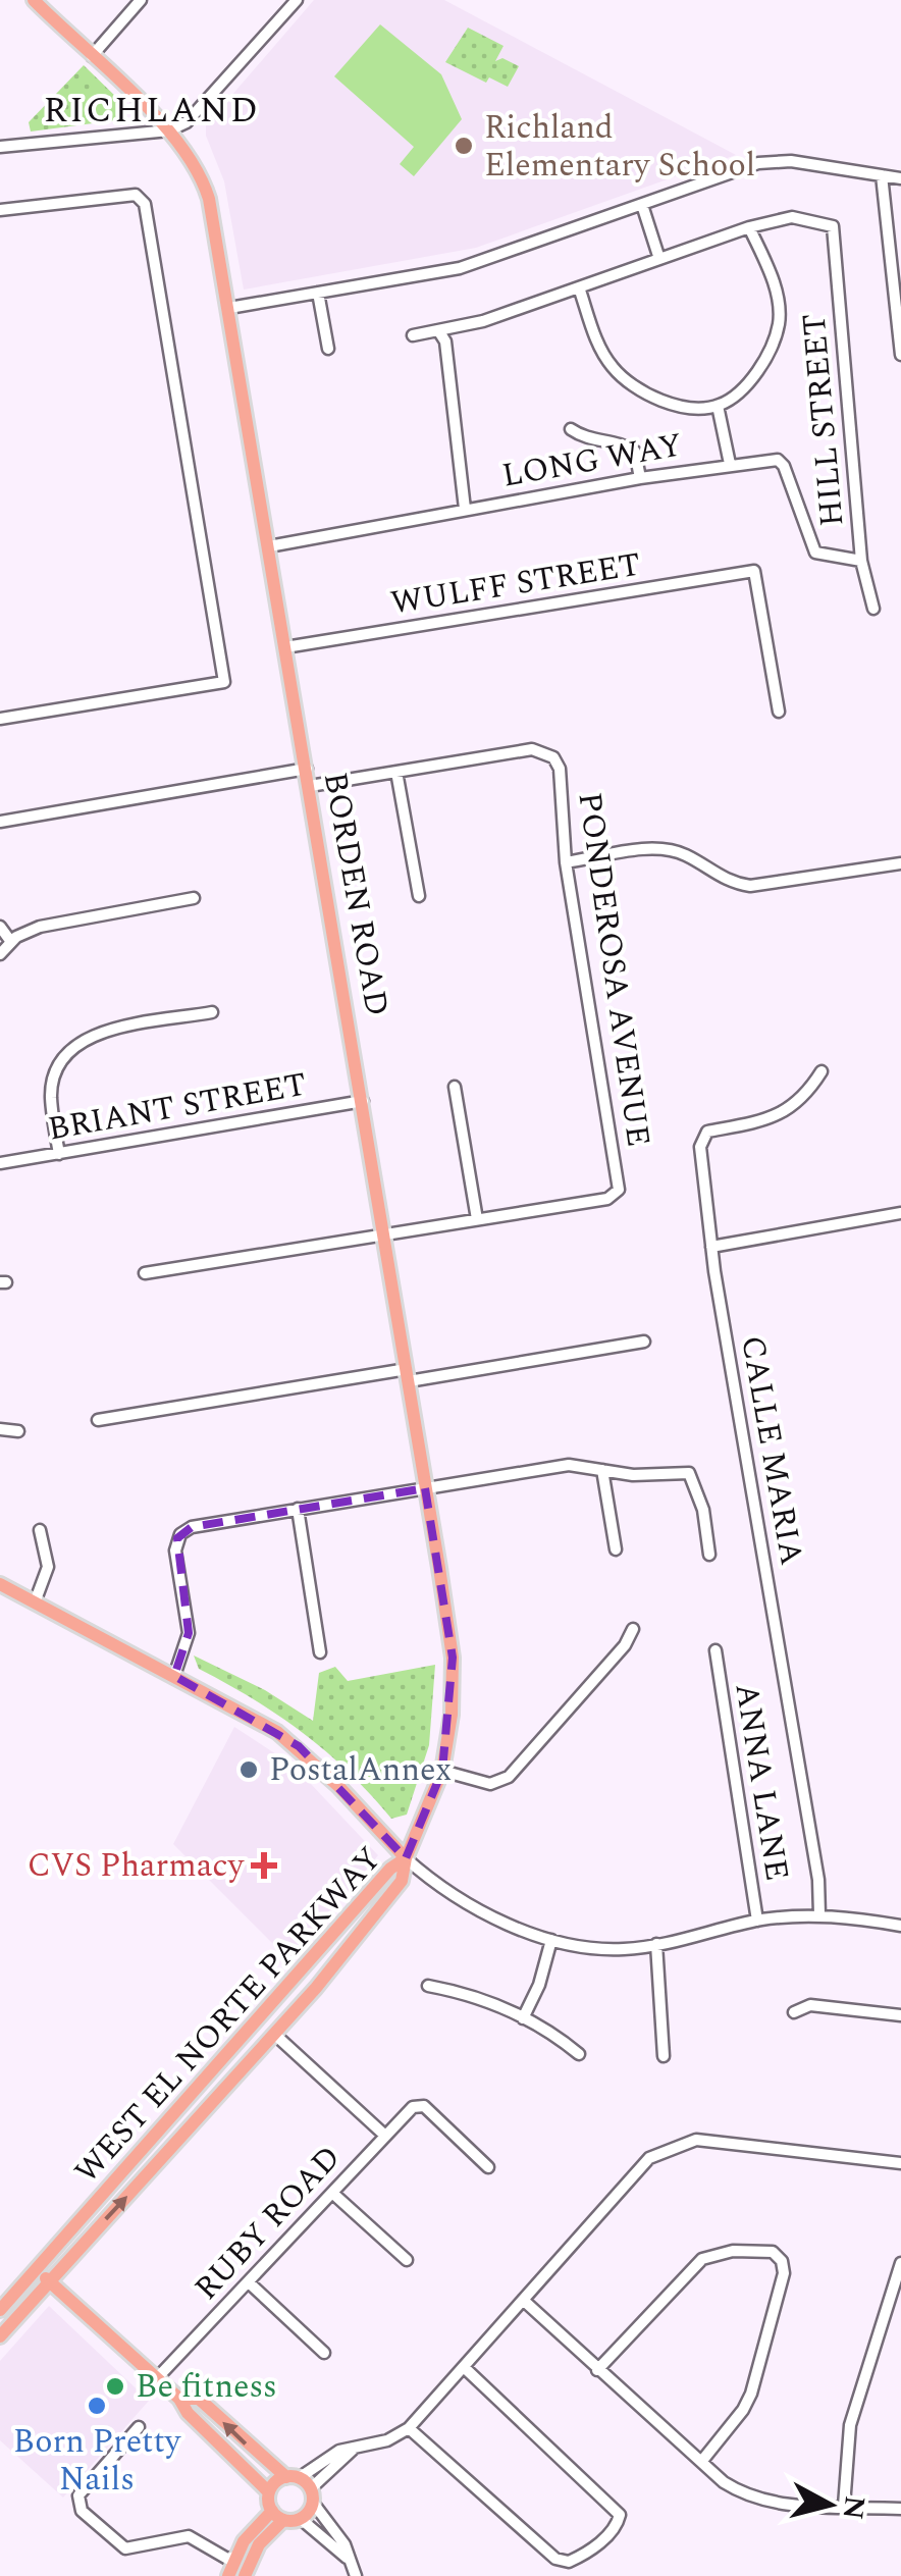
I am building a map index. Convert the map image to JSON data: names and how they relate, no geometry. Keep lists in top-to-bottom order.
{
  "streets": {
    "main road": ["BORDEN ROAD", "WEST EL NORTE PARKWAY"],
    "street": [
      "HILL STREET",
      "LONG WAY",
      "WULFF STREET",
      "PONDEROSA AVENUE",
      "BRIANT STREET",
      "CALLE MARIA",
      "ANNA LANE",
      "RUBY ROAD"
    ]
  },
  "crossings": [
    ["HILL STREET", "LONG WAY"],
    ["LONG WAY", "BORDEN ROAD"],
    ["WULFF STREET", "BORDEN ROAD"],
    ["BORDEN ROAD", "BRIANT STREET"],
    ["BORDEN ROAD", "WEST EL NORTE PARKWAY"]
  ],
  "districts": ["RICHLAND"],
  "places": {
    "other": [
      "Richland Elementary School",
      "PostalAnnex",
      "Be fitness",
      "Born Pretty Nails"
    ],
    "health": ["CVS Pharmacy"]
  },
  "north": "right"
}
